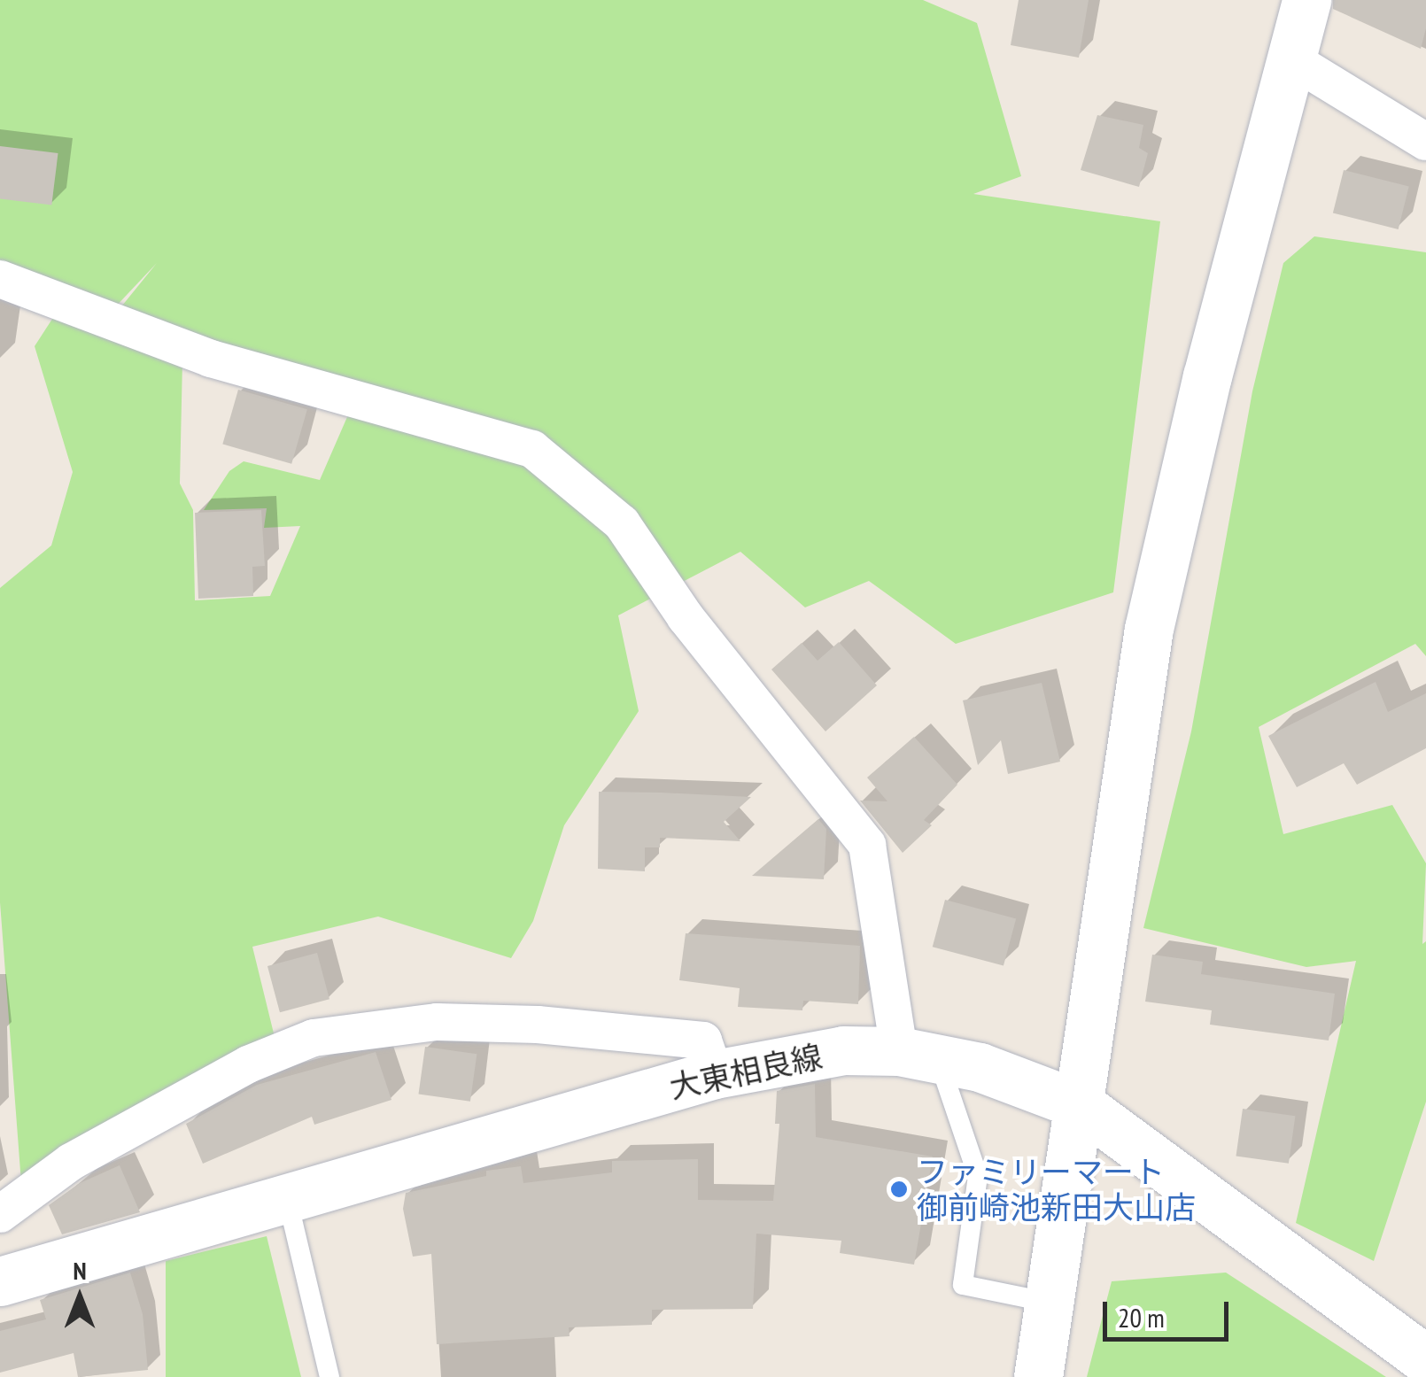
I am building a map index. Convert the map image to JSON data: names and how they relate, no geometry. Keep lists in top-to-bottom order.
{
  "streets": {
    "main road": ["大東相良線"]
  },
  "places": ["ファミリーマート 御前崎池新田大山店"],
  "scale_bar": "20 m",
  "north": "top"
}
